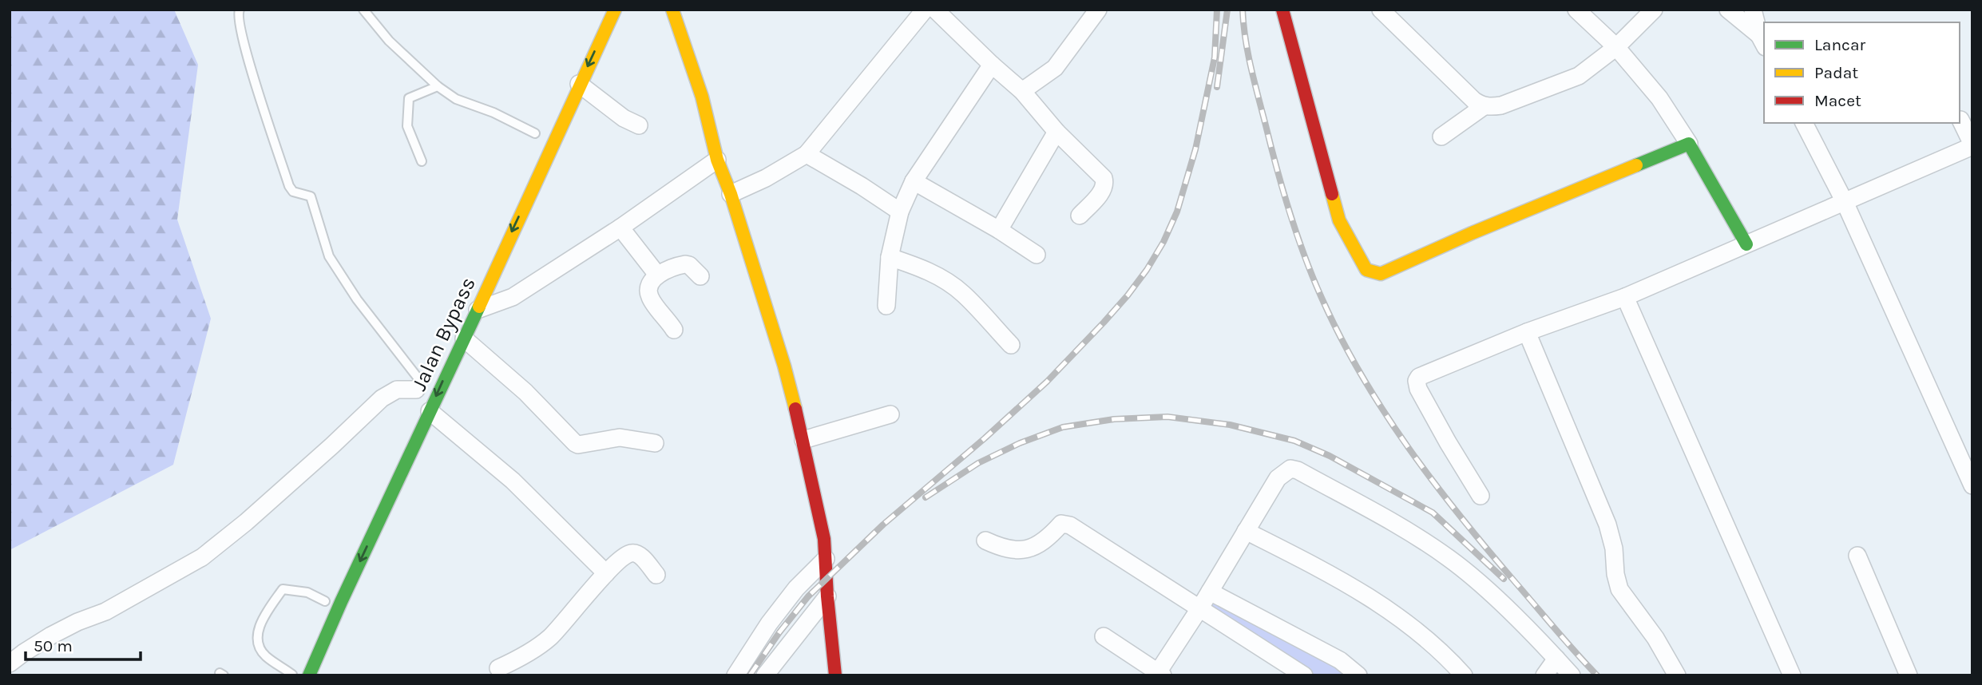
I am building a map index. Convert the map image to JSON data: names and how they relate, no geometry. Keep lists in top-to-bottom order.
{
  "streets": {
    "main road": ["Jalan Bypass"]
  },
  "one_way": ["Jalan Bypass"],
  "legend": ["Lancar", "Padat", "Macet"],
  "scale_bar": "50 m"
}
